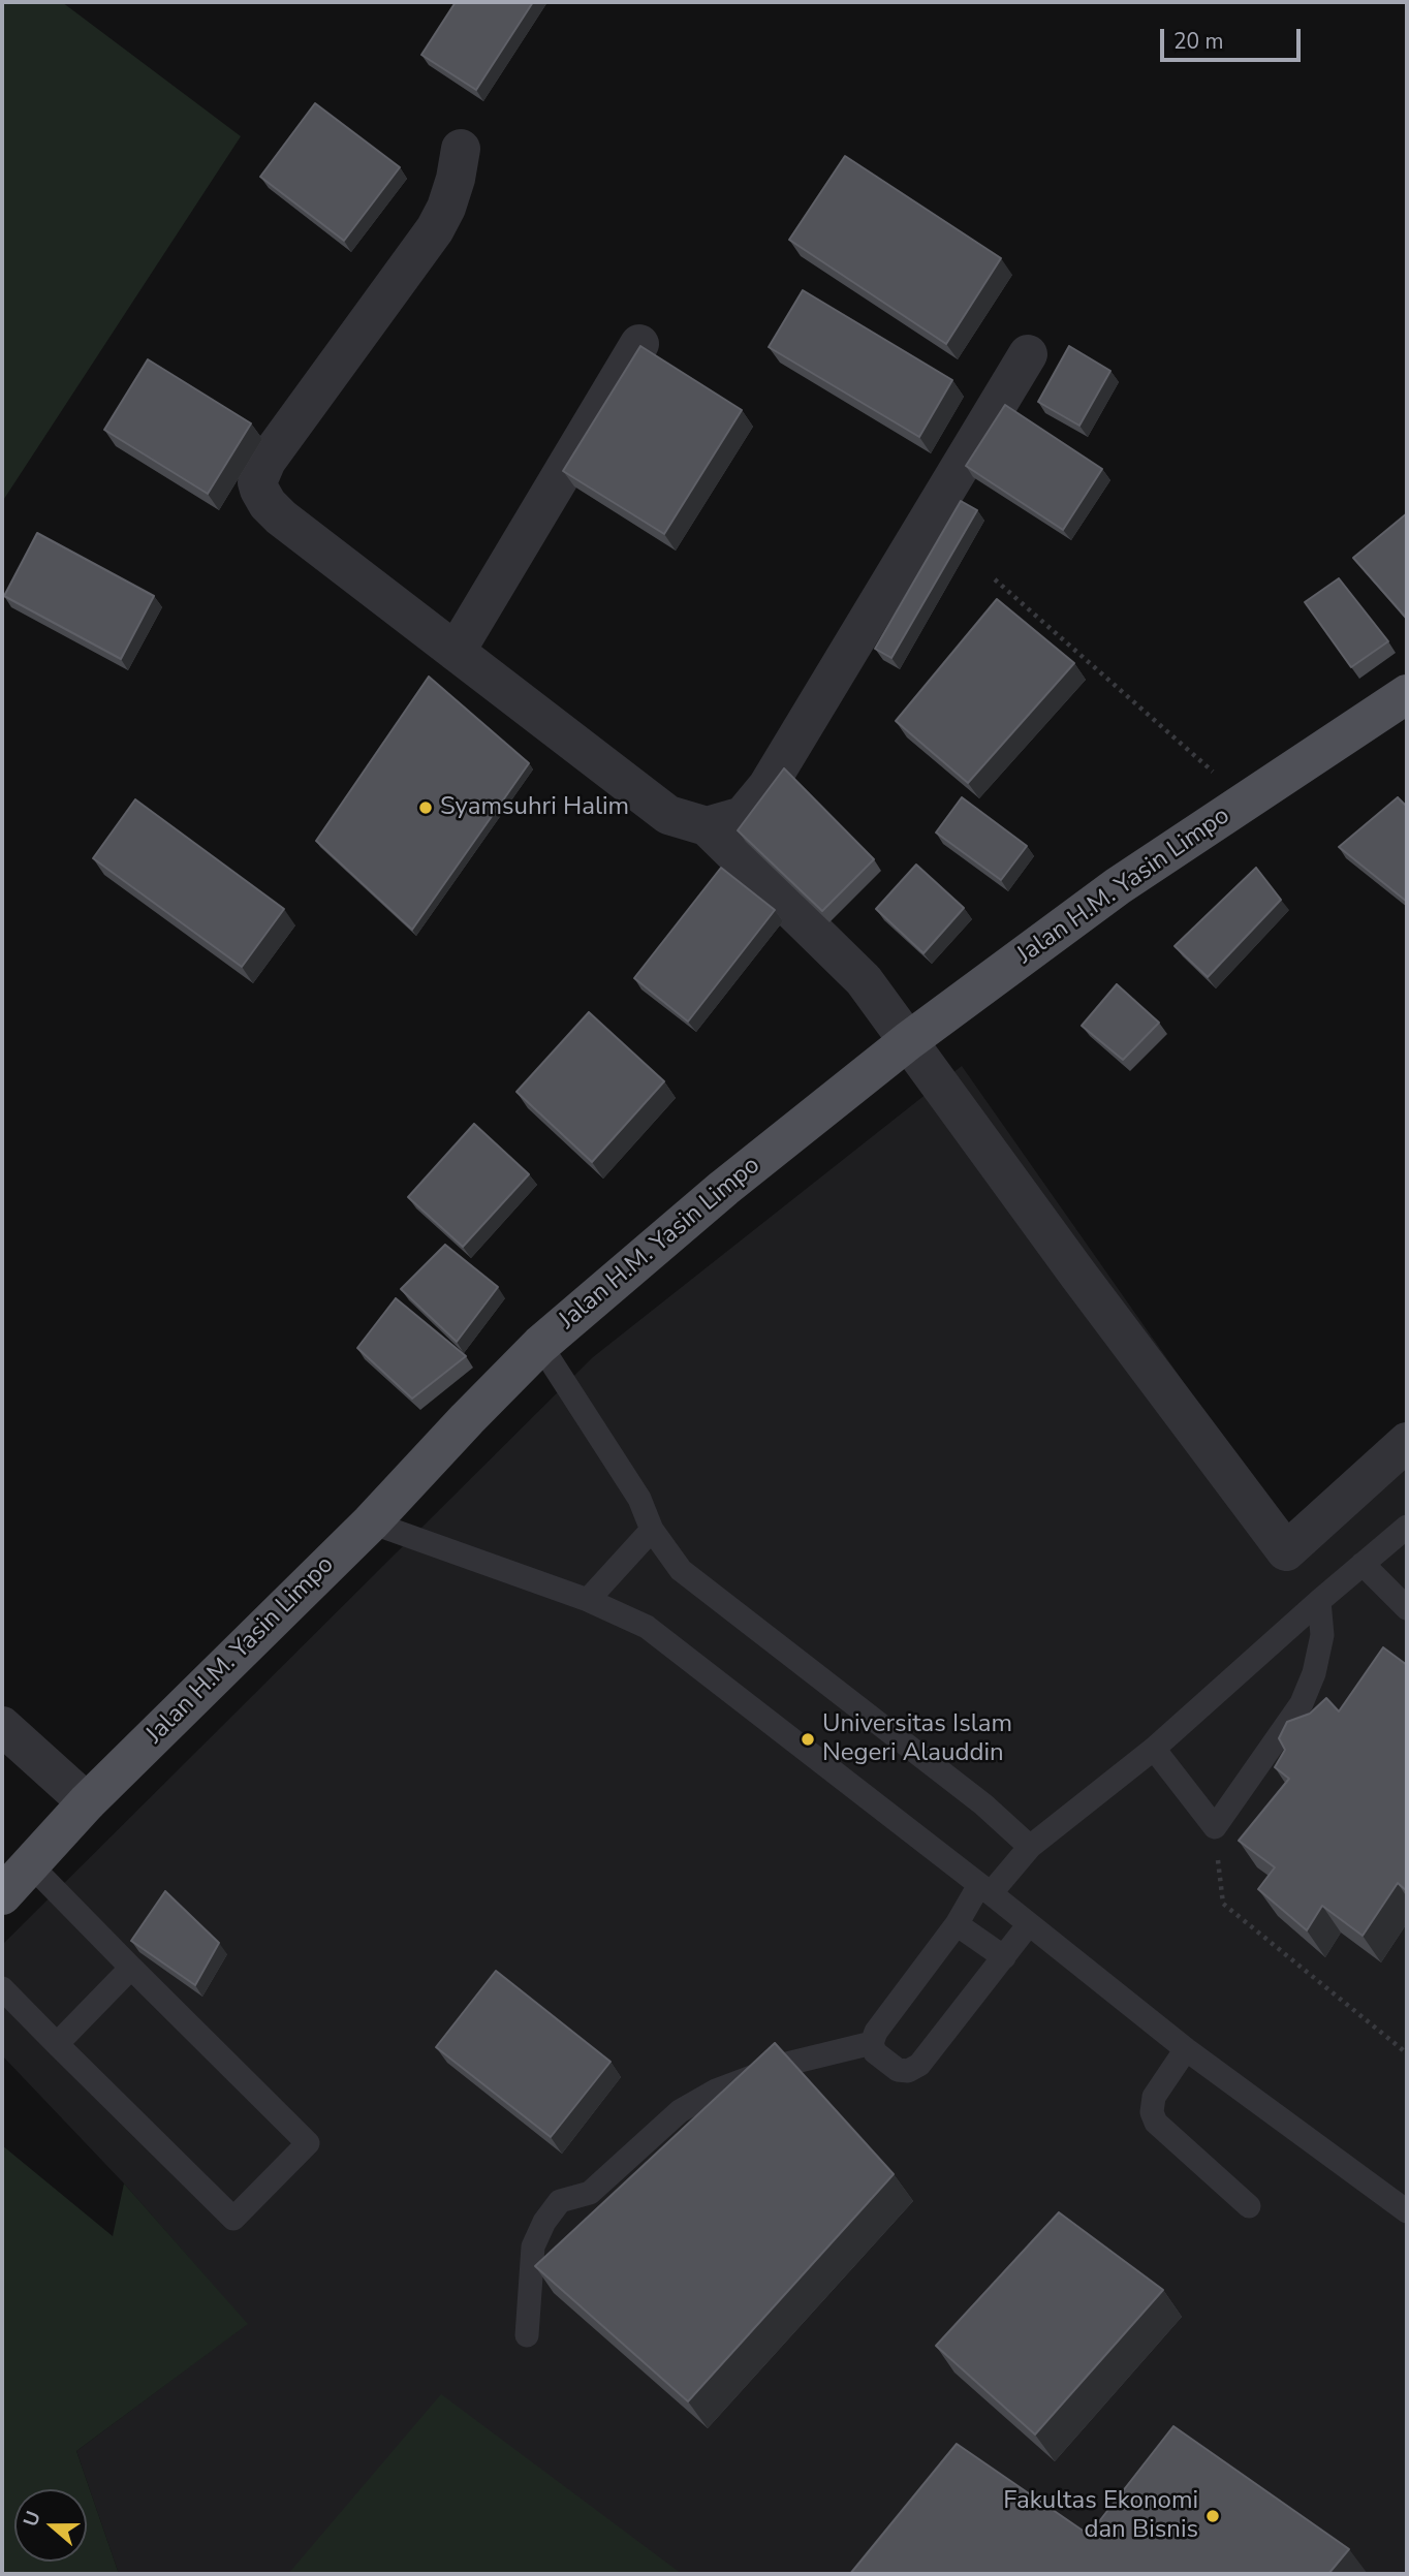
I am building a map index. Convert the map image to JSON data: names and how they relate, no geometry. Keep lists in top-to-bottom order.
{
  "streets": {
    "main road": ["Jalan H.M. Yasin Limpo"]
  },
  "places": ["Syamsuhri Halim", "Universitas Islam Negeri Alauddin", "Fakultas Ekonomi dan Bisnis"],
  "scale_bar": "20 m",
  "north": "left"
}
